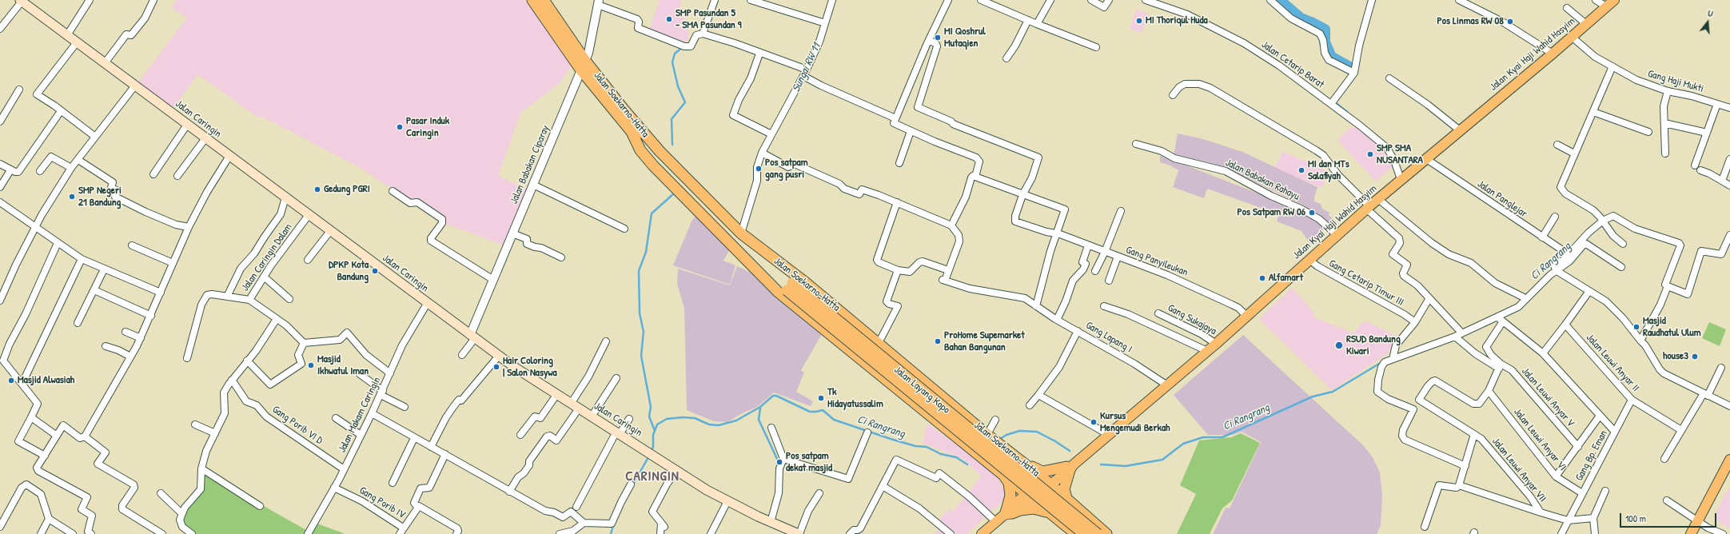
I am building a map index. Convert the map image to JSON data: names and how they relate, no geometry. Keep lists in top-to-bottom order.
{
  "streets": {
    "highway": ["Jalan Soekarno-Hatta", "Jalan Layang Kopo"],
    "main road": ["Jalan Kyai Haji Wahid Hasyim", "Jalan Caringin"],
    "street": [
      "Jalan Cetarip Barat",
      "Gang Haji Mukti",
      "Jalan Babakan Ciparay",
      "Jalan Babakan Rahayu",
      "Jalan Panglejar",
      "Jalan Caringin Dalam",
      "Gang Panyileukan",
      "Gang Cetarip Timur III",
      "Gang Sukajaya",
      "Gang Lapang I",
      "Jalan Leuwi Anyar II",
      "Jalan Leuwi Anyar V",
      "Jalan Makam Caringin",
      "Gang Porib VI D",
      "Jalan Leuwi Anyar VI",
      "Gang Bp. Eman",
      "Jalan Leuwi Anyar VII",
      "Gang Porib IV"
    ]
  },
  "crossings": [
    ["Jalan Kyai Haji Wahid Hasyim", "Jalan Cetarip Barat"],
    ["Jalan Kyai Haji Wahid Hasyim", "Gang Haji Mukti"],
    ["Jalan Kyai Haji Wahid Hasyim", "Jalan Soekarno-Hatta"],
    ["Jalan Kyai Haji Wahid Hasyim", "Jalan Babakan Rahayu"],
    ["Jalan Kyai Haji Wahid Hasyim", "Jalan Panglejar"],
    ["Jalan Kyai Haji Wahid Hasyim", "Gang Panyileukan"],
    ["Jalan Kyai Haji Wahid Hasyim", "Gang Cetarip Timur III"],
    ["Jalan Kyai Haji Wahid Hasyim", "Gang Sukajaya"],
    ["Jalan Kyai Haji Wahid Hasyim", "Gang Lapang I"],
    ["Jalan Soekarno-Hatta", "Jalan Babakan Ciparay"],
    ["Jalan Soekarno-Hatta", "Jalan Layang Kopo"],
    ["Jalan Caringin", "Jalan Babakan Ciparay"],
    ["Jalan Caringin", "Jalan Caringin Dalam"],
    ["Jalan Caringin", "Jalan Makam Caringin"],
    ["Jalan Leuwi Anyar II", "Gang Bp. Eman"],
    ["Jalan Makam Caringin", "Gang Porib VI D"],
    ["Jalan Makam Caringin", "Gang Porib IV"],
    ["Jalan Leuwi Anyar VI", "Gang Bp. Eman"],
    ["Jalan Leuwi Anyar VI", "Jalan Leuwi Anyar VII"],
    ["Gang Bp. Eman", "Jalan Leuwi Anyar VII"]
  ],
  "districts": ["CARINGIN"],
  "water": ["Sungai RW 11", "Ci Rangrang"],
  "places": [
    "SMP Pasundan 5 - SMA Pasundan 9",
    "MI Thoriqul Huda",
    "Pos Linmas RW 08",
    "MI Qoshrul Mutaqien",
    "Pasar Induk Caringin",
    "SMP SMA NUSANTARA",
    "Pos satpam gang pusri",
    "MI dan MTs Salafiyah",
    "Gedung PGRI",
    "SMP Negeri 21 Bandung",
    "Pos Satpam RW 06",
    "DPKP Kota Bandung",
    "Alfamart",
    "Masjid Raudhatul Ulum",
    "ProHome Supemarket Bahan Bangunan",
    "RSUD Bandung Kiwari",
    "house3",
    "Masjid Ikhwatul Iman",
    "Hair Coloring | Salon Nasywa",
    "Masjid Alwasiah",
    "Tk Hidayatussalim",
    "Kursus Mengemudi Berkah",
    "Pos satpam dekat masjid"
  ],
  "scale_bar": "100 m",
  "north": "top"
}
